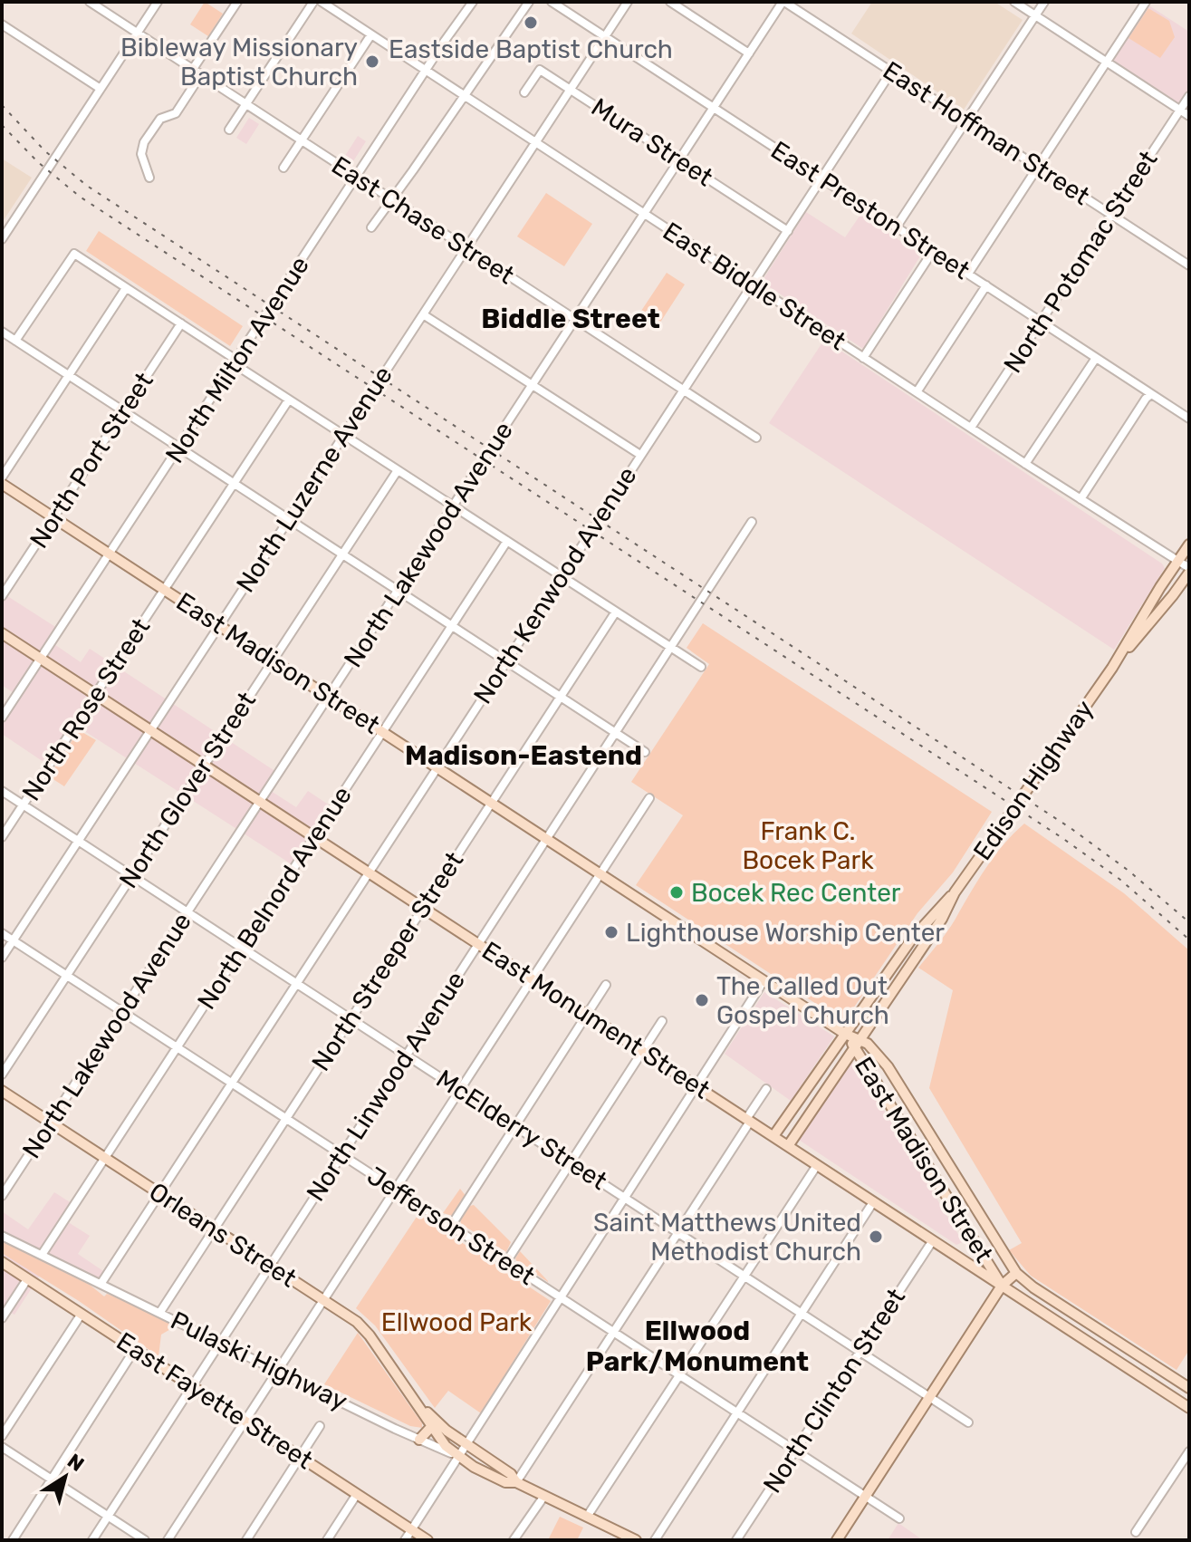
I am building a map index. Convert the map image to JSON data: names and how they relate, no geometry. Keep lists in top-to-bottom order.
{
  "streets": {
    "main road": [
      "East Madison Street",
      "Edison Highway",
      "East Monument Street",
      "Orleans Street",
      "Pulaski Highway",
      "East Fayette Street"
    ],
    "street": [
      "East Hoffman Street",
      "Mura Street",
      "East Preston Street",
      "East Chase Street",
      "North Potomac Street",
      "East Biddle Street",
      "North Milton Avenue",
      "North Port Street",
      "North Luzerne Avenue",
      "North Lakewood Avenue",
      "North Kenwood Avenue",
      "North Rose Street",
      "North Glover Street",
      "North Belnord Avenue",
      "North Streeper Street",
      "North Linwood Avenue",
      "McElderry Street",
      "Jefferson Street",
      "North Clinton Street"
    ]
  },
  "crossings": [
    ["East Hoffman Street", "North Potomac Street"],
    ["East Hoffman Street", "North Lakewood Avenue"],
    ["East Hoffman Street", "North Kenwood Avenue"],
    ["Mura Street", "North Luzerne Avenue"],
    ["Mura Street", "North Lakewood Avenue"],
    ["Mura Street", "North Kenwood Avenue"],
    ["East Preston Street", "North Potomac Street"],
    ["East Preston Street", "North Luzerne Avenue"],
    ["East Preston Street", "North Lakewood Avenue"],
    ["East Preston Street", "North Kenwood Avenue"],
    ["East Chase Street", "North Milton Avenue"],
    ["East Chase Street", "North Luzerne Avenue"],
    ["East Chase Street", "North Lakewood Avenue"],
    ["East Chase Street", "North Kenwood Avenue"],
    ["North Potomac Street", "East Biddle Street"],
    ["East Biddle Street", "North Milton Avenue"],
    ["East Biddle Street", "North Luzerne Avenue"],
    ["East Biddle Street", "North Lakewood Avenue"],
    ["East Biddle Street", "North Kenwood Avenue"],
    ["East Biddle Street", "Edison Highway"],
    ["North Milton Avenue", "East Madison Street"],
    ["North Milton Avenue", "East Monument Street"],
    ["North Port Street", "East Madison Street"],
    ["North Luzerne Avenue", "East Madison Street"],
    ["North Luzerne Avenue", "East Monument Street"],
    ["North Luzerne Avenue", "McElderry Street"],
    ["North Luzerne Avenue", "Jefferson Street"],
    ["North Lakewood Avenue", "East Madison Street"],
    ["North Lakewood Avenue", "East Monument Street"],
    ["North Lakewood Avenue", "McElderry Street"],
    ["North Lakewood Avenue", "Jefferson Street"],
    ["North Lakewood Avenue", "Orleans Street"],
    ["North Kenwood Avenue", "East Madison Street"],
    ["North Kenwood Avenue", "East Monument Street"],
    ["North Kenwood Avenue", "McElderry Street"],
    ["North Kenwood Avenue", "Jefferson Street"],
    ["North Kenwood Avenue", "Orleans Street"],
    ["North Kenwood Avenue", "Pulaski Highway"],
    ["East Madison Street", "North Rose Street"],
    ["East Madison Street", "Edison Highway"],
    ["East Madison Street", "North Glover Street"],
    ["East Madison Street", "North Belnord Avenue"],
    ["East Madison Street", "North Streeper Street"],
    ["East Madison Street", "East Monument Street"],
    ["East Madison Street", "North Linwood Avenue"],
    ["North Rose Street", "East Monument Street"],
    ["North Rose Street", "McElderry Street"],
    ["Edison Highway", "East Monument Street"],
    ["North Glover Street", "East Monument Street"],
    ["North Glover Street", "McElderry Street"],
    ["North Glover Street", "Jefferson Street"],
    ["North Belnord Avenue", "East Monument Street"],
    ["North Belnord Avenue", "McElderry Street"],
    ["North Belnord Avenue", "Jefferson Street"],
    ["North Belnord Avenue", "Orleans Street"],
    ["North Belnord Avenue", "Pulaski Highway"],
    ["North Streeper Street", "East Monument Street"],
    ["North Streeper Street", "McElderry Street"],
    ["North Streeper Street", "Jefferson Street"],
    ["North Streeper Street", "Orleans Street"],
    ["North Streeper Street", "Pulaski Highway"],
    ["East Monument Street", "North Linwood Avenue"],
    ["East Monument Street", "North Clinton Street"],
    ["North Linwood Avenue", "McElderry Street"],
    ["North Linwood Avenue", "Jefferson Street"],
    ["North Linwood Avenue", "Orleans Street"],
    ["North Linwood Avenue", "Pulaski Highway"],
    ["North Linwood Avenue", "East Fayette Street"],
    ["McElderry Street", "North Clinton Street"],
    ["Jefferson Street", "North Clinton Street"],
    ["Orleans Street", "Pulaski Highway"]
  ],
  "districts": ["Biddle Street", "Madison-Eastend", "Ellwood Park/Monument"],
  "parks": ["Frank C. Bocek Park", "Ellwood Park"],
  "places": [
    "Eastside Baptist Church",
    "Bibleway Missionary Baptist Church",
    "Bocek Rec Center",
    "Lighthouse Worship Center",
    "The Called Out Gospel Church",
    "Saint Matthews United Methodist Church"
  ],
  "north": "top right"
}
